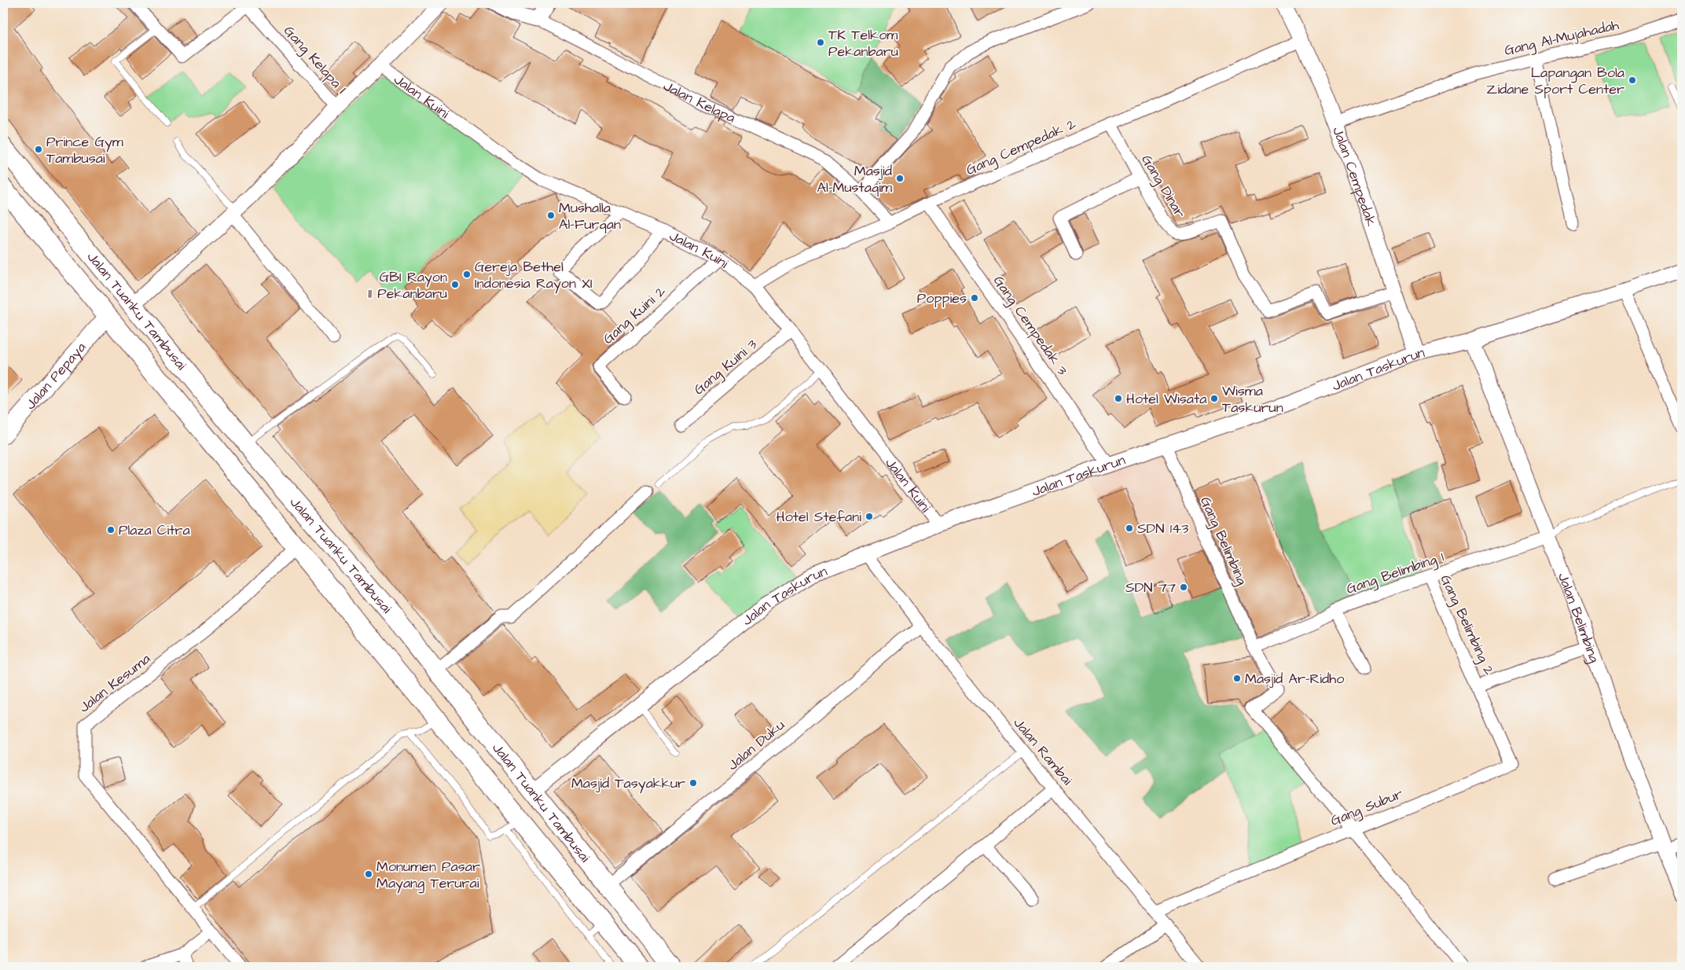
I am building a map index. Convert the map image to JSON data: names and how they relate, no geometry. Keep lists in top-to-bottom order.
{
  "streets": {
    "main road": ["Jalan Tuanku Tambusai", "Jalan Pepaya"],
    "street": [
      "Gang Al-Mujahadah",
      "Gang Kelapa I",
      "Jalan Kuini",
      "Jalan Kelapa",
      "Gang Cempedak 2",
      "Jalan Cempedak",
      "Gang Dinar",
      "Gang Kuini 2",
      "Gang Cempedak 3",
      "Gang Kuini 3",
      "Jalan Taskurun",
      "Gang Belimbing",
      "Gang Belimbing 1",
      "Jalan Belimbing",
      "Gang Belimbing 2",
      "Jalan Kesuma",
      "Jalan Duku",
      "Jalan Rambai",
      "Gang Subur"
    ]
  },
  "crossings": [
    ["Gang Al-Mujahadah", "Jalan Cempedak"],
    ["Gang Kelapa I", "Jalan Kuini"],
    ["Jalan Kuini", "Gang Cempedak 2"],
    ["Jalan Kuini", "Jalan Tuanku Tambusai"],
    ["Jalan Kuini", "Gang Kuini 2"],
    ["Jalan Kuini", "Gang Kuini 3"],
    ["Jalan Kuini", "Jalan Taskurun"],
    ["Jalan Kelapa", "Gang Cempedak 2"],
    ["Gang Cempedak 2", "Jalan Cempedak"],
    ["Gang Cempedak 2", "Gang Dinar"],
    ["Gang Cempedak 2", "Gang Cempedak 3"],
    ["Jalan Cempedak", "Gang Dinar"],
    ["Jalan Cempedak", "Jalan Taskurun"],
    ["Jalan Tuanku Tambusai", "Jalan Taskurun"],
    ["Jalan Tuanku Tambusai", "Jalan Pepaya"],
    ["Jalan Tuanku Tambusai", "Jalan Kesuma"],
    ["Jalan Tuanku Tambusai", "Jalan Duku"],
    ["Gang Cempedak 3", "Jalan Taskurun"],
    ["Jalan Taskurun", "Gang Belimbing"],
    ["Jalan Taskurun", "Jalan Belimbing"],
    ["Jalan Taskurun", "Jalan Rambai"],
    ["Gang Belimbing", "Gang Belimbing 1"],
    ["Gang Belimbing", "Gang Subur"],
    ["Gang Belimbing 1", "Jalan Belimbing"],
    ["Gang Belimbing 1", "Gang Belimbing 2"],
    ["Jalan Belimbing", "Gang Belimbing 2"],
    ["Gang Belimbing 2", "Gang Subur"],
    ["Jalan Duku", "Jalan Rambai"],
    ["Jalan Rambai", "Gang Subur"]
  ],
  "places": [
    "TK Telkom Pekanbaru",
    "Lapangan Bola Zidane Sport Center",
    "Prince Gym Tambusai",
    "Masjid Al-Mustaqim",
    "Mushalla Al-Furqan",
    "Gereja Bethel Indonesia Rayon XI",
    "GBI Rayon 11 Pekanbaru",
    "Poppies",
    "Hotel Wisata",
    "Wisma Taskurun",
    "Hotel Stefani",
    "SDN 143",
    "Plaza Citra",
    "SDN 77",
    "Masjid Ar-Ridho",
    "Masjid Tasyakkur",
    "Monumen Pasar Mayang Terurai"
  ]
}
